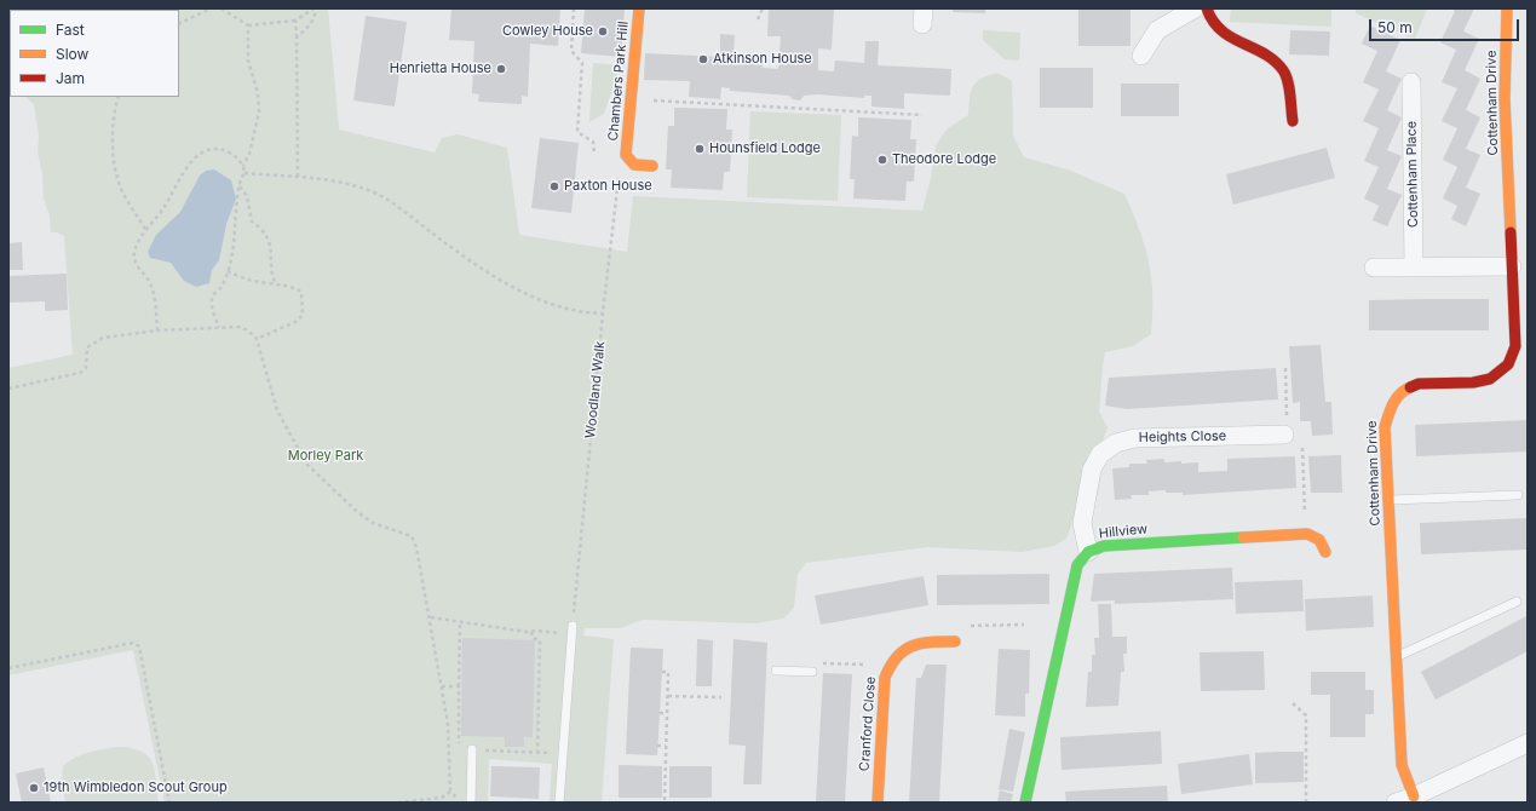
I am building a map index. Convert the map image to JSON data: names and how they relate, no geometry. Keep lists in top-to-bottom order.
{
  "streets": {
    "street": [
      "Chambers Park Hill",
      "Cottenham Drive",
      "Cottenham Place",
      "Heights Close",
      "Hillview",
      "Cranford Close"
    ],
    "path": ["Woodland Walk"]
  },
  "crossings": [
    ["Chambers Park Hill", "Woodland Walk"],
    ["Heights Close", "Hillview"]
  ],
  "parks": ["Morley Park"],
  "places": [
    "Cowley House",
    "Atkinson House",
    "Henrietta House",
    "Hounsfield Lodge",
    "Theodore Lodge",
    "Paxton House",
    "19th Wimbledon Scout Group"
  ],
  "legend": ["Fast", "Slow", "Jam"],
  "scale_bar": "50 m"
}
